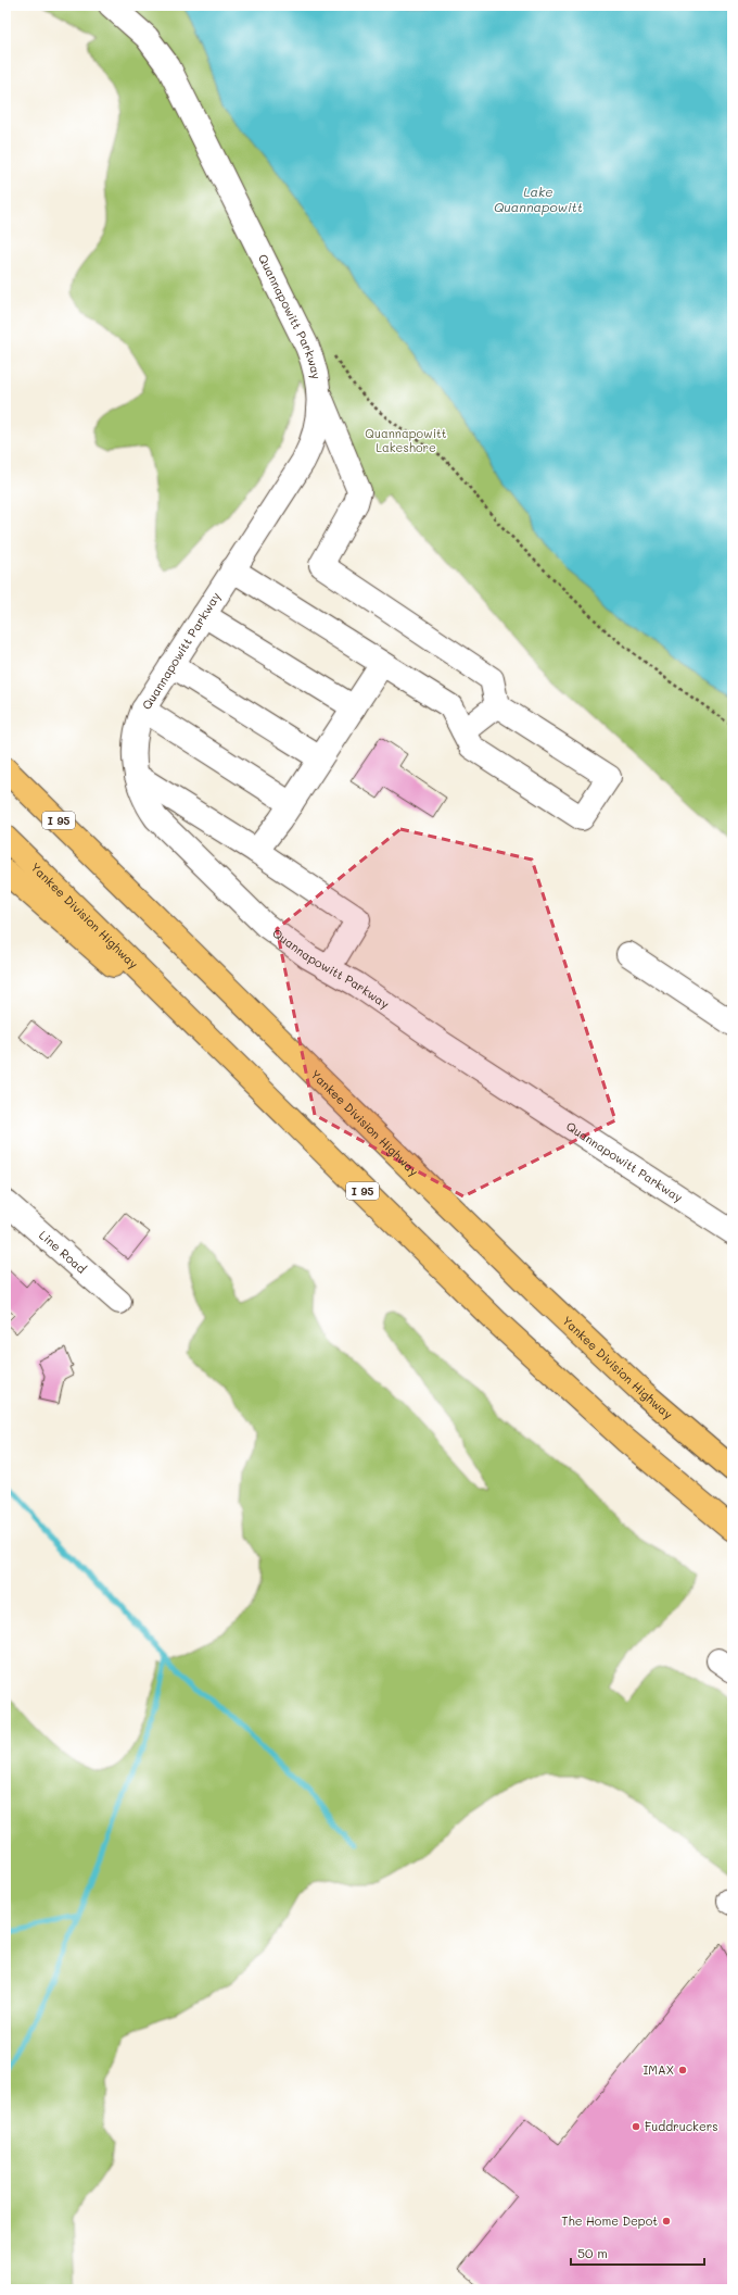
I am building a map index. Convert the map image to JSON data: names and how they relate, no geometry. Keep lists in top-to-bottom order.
{
  "streets": {
    "highway": ["I 95", "Yankee Division Highway"],
    "street": ["Quannapowitt Parkway", "Line Road"]
  },
  "water": ["Lake Quannapowitt"],
  "parks": ["Quannapowitt Lakeshore"],
  "places": ["IMAX", "Fuddruckers", "The Home Depot"],
  "scale_bar": "50 m"
}
